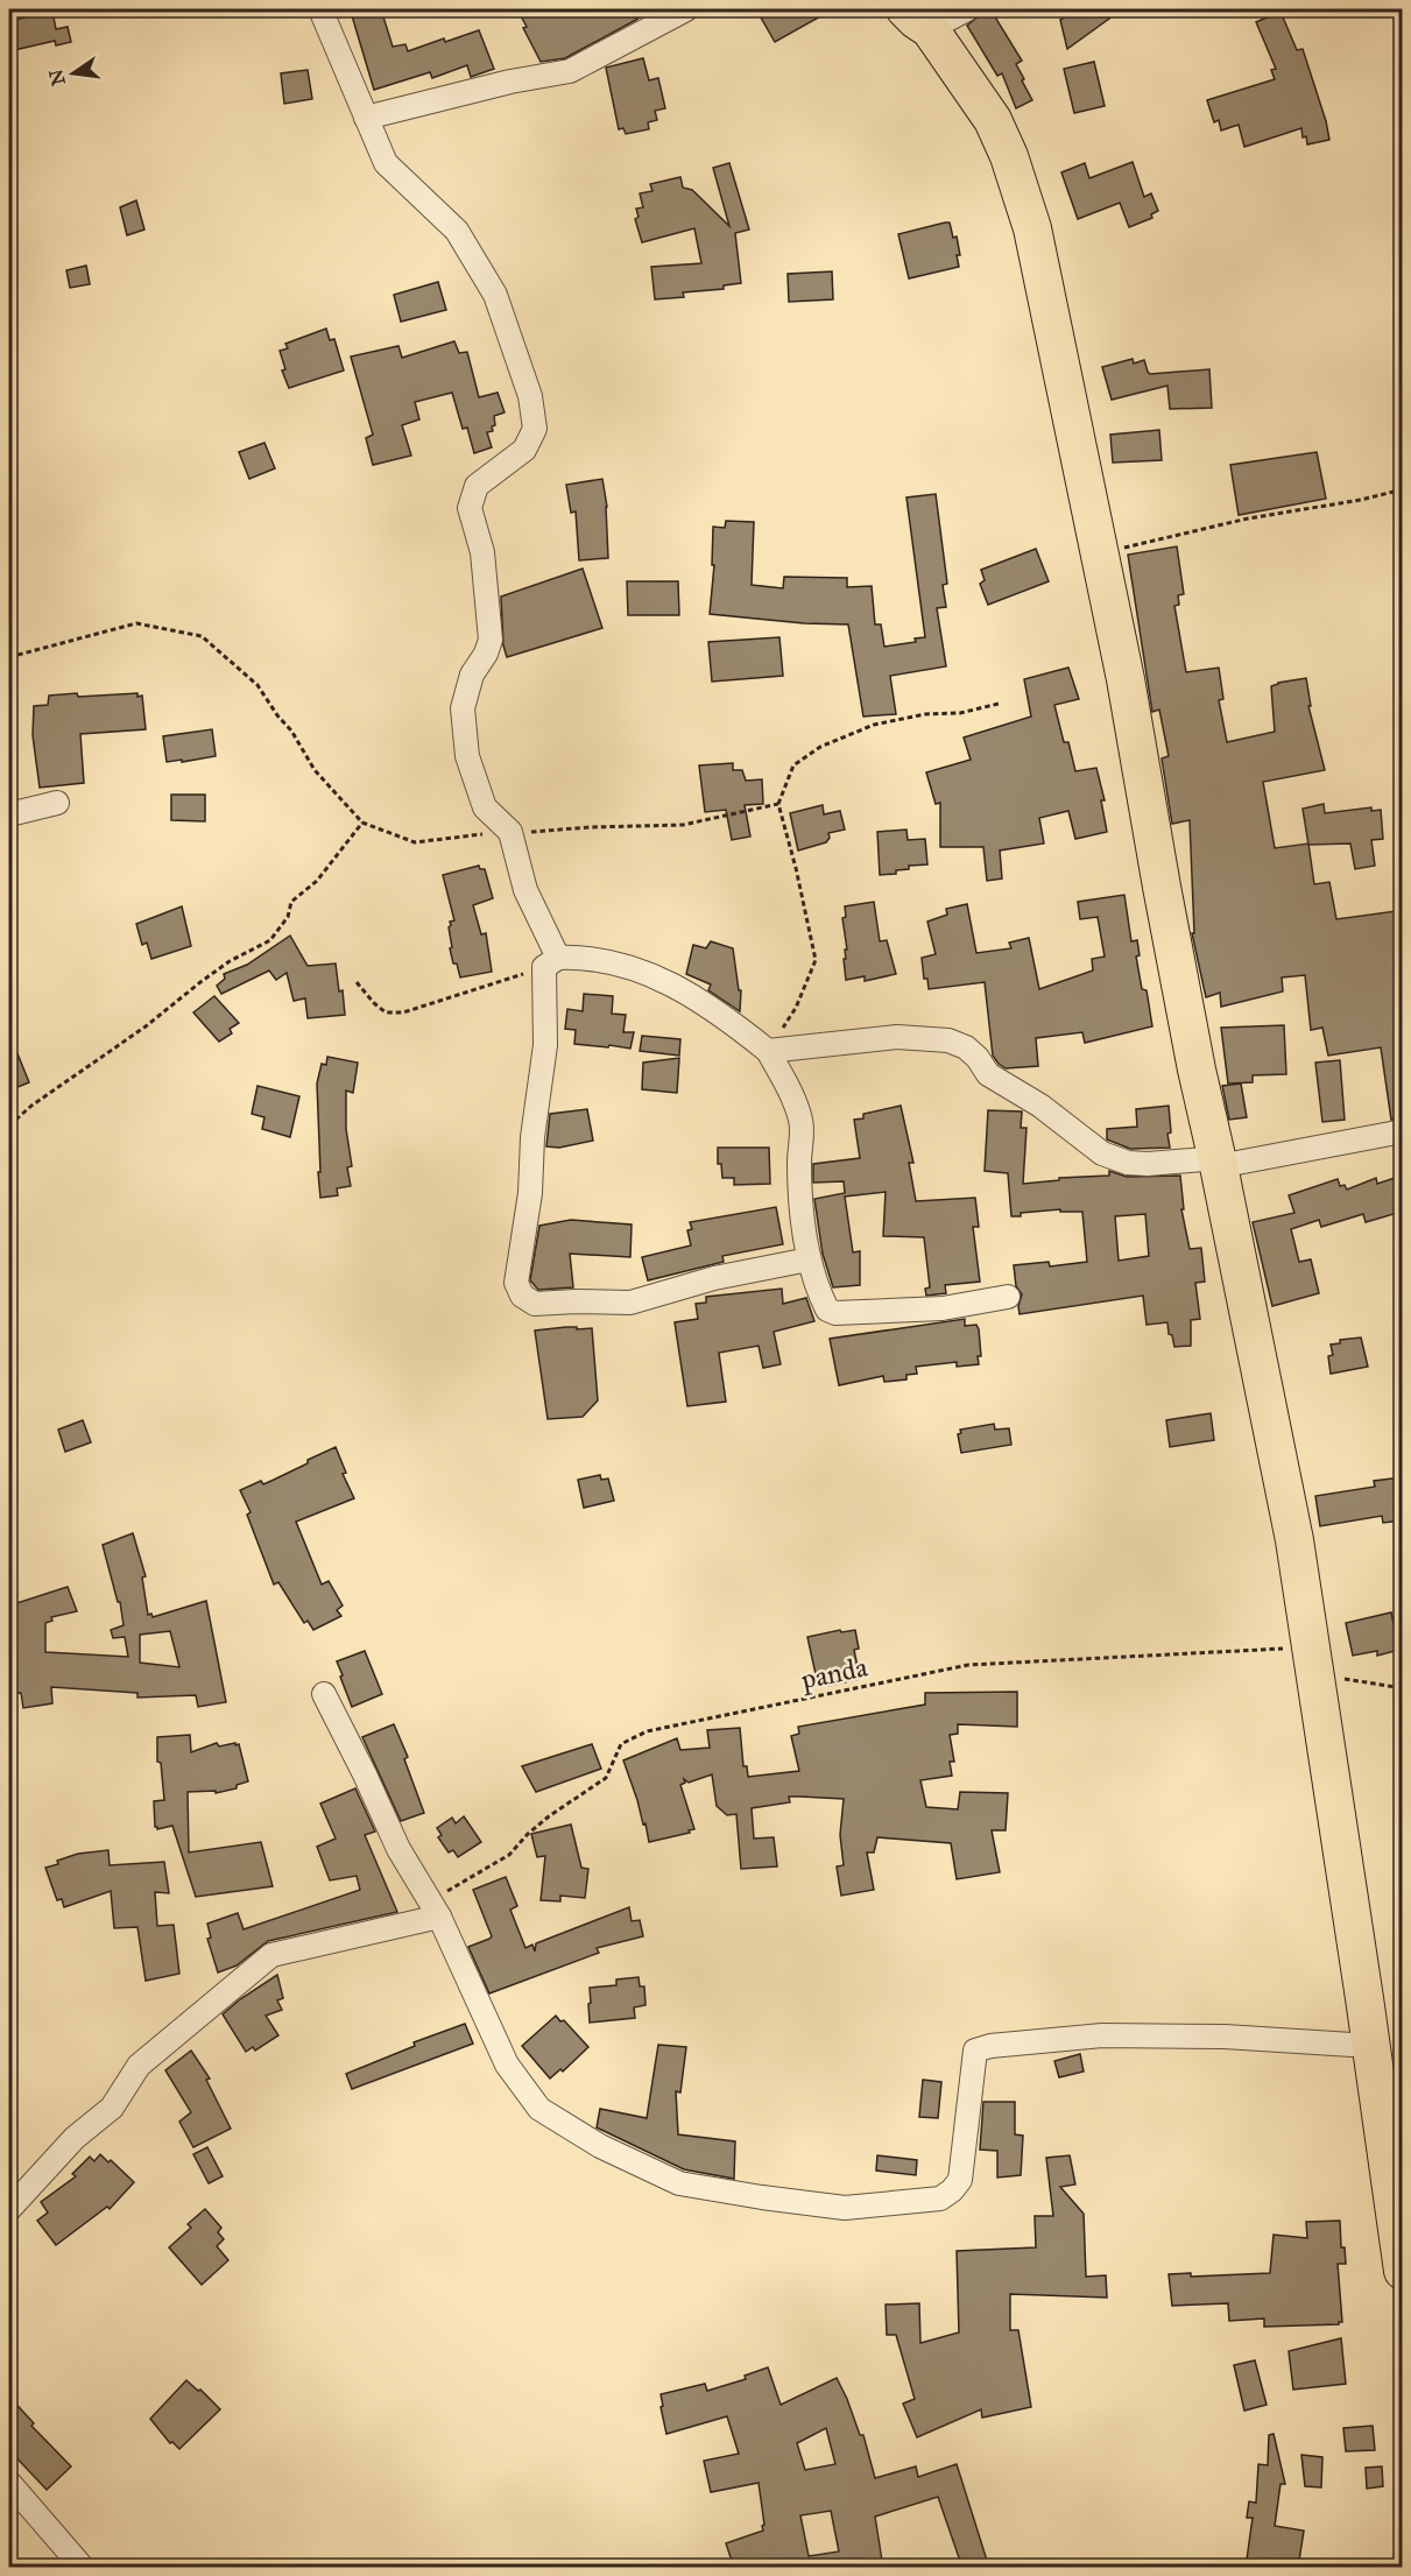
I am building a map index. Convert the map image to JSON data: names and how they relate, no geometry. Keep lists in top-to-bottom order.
{
  "streets": {
    "path": ["panda"]
  },
  "north": "left"
}
